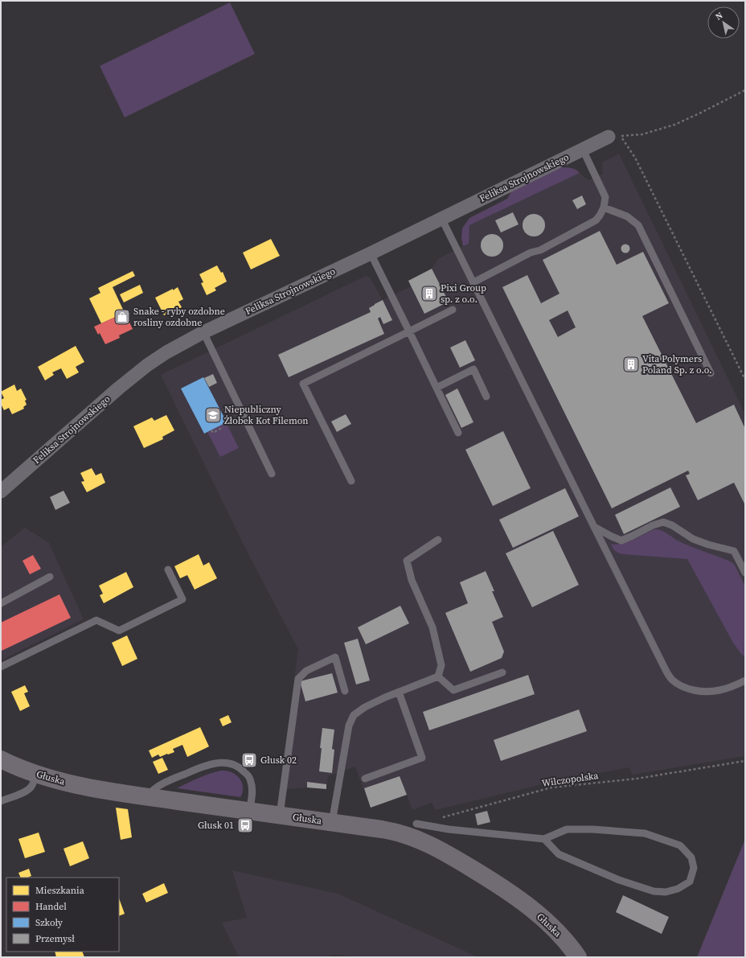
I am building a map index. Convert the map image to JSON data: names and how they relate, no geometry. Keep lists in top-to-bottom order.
{
  "streets": {
    "street": ["Feliksa Strojnowskiego", "Głuska"],
    "path": ["Wilczopolska"]
  },
  "places": {
    "building": ["Pixi Group sp. z o.o.", "Vita Polymers Poland Sp. z o.o."],
    "shop": ["Snake - ryby ozdobne rosliny ozdobne"],
    "school or university": ["Niepubliczny Żłobek Kot Filemon"],
    "bus stop": ["Głusk 02", "Głusk 01"]
  },
  "legend": [
    "Mieszkania",
    "Handel",
    "Szkoły",
    "Przemysł"
  ],
  "north": "top left"
}
